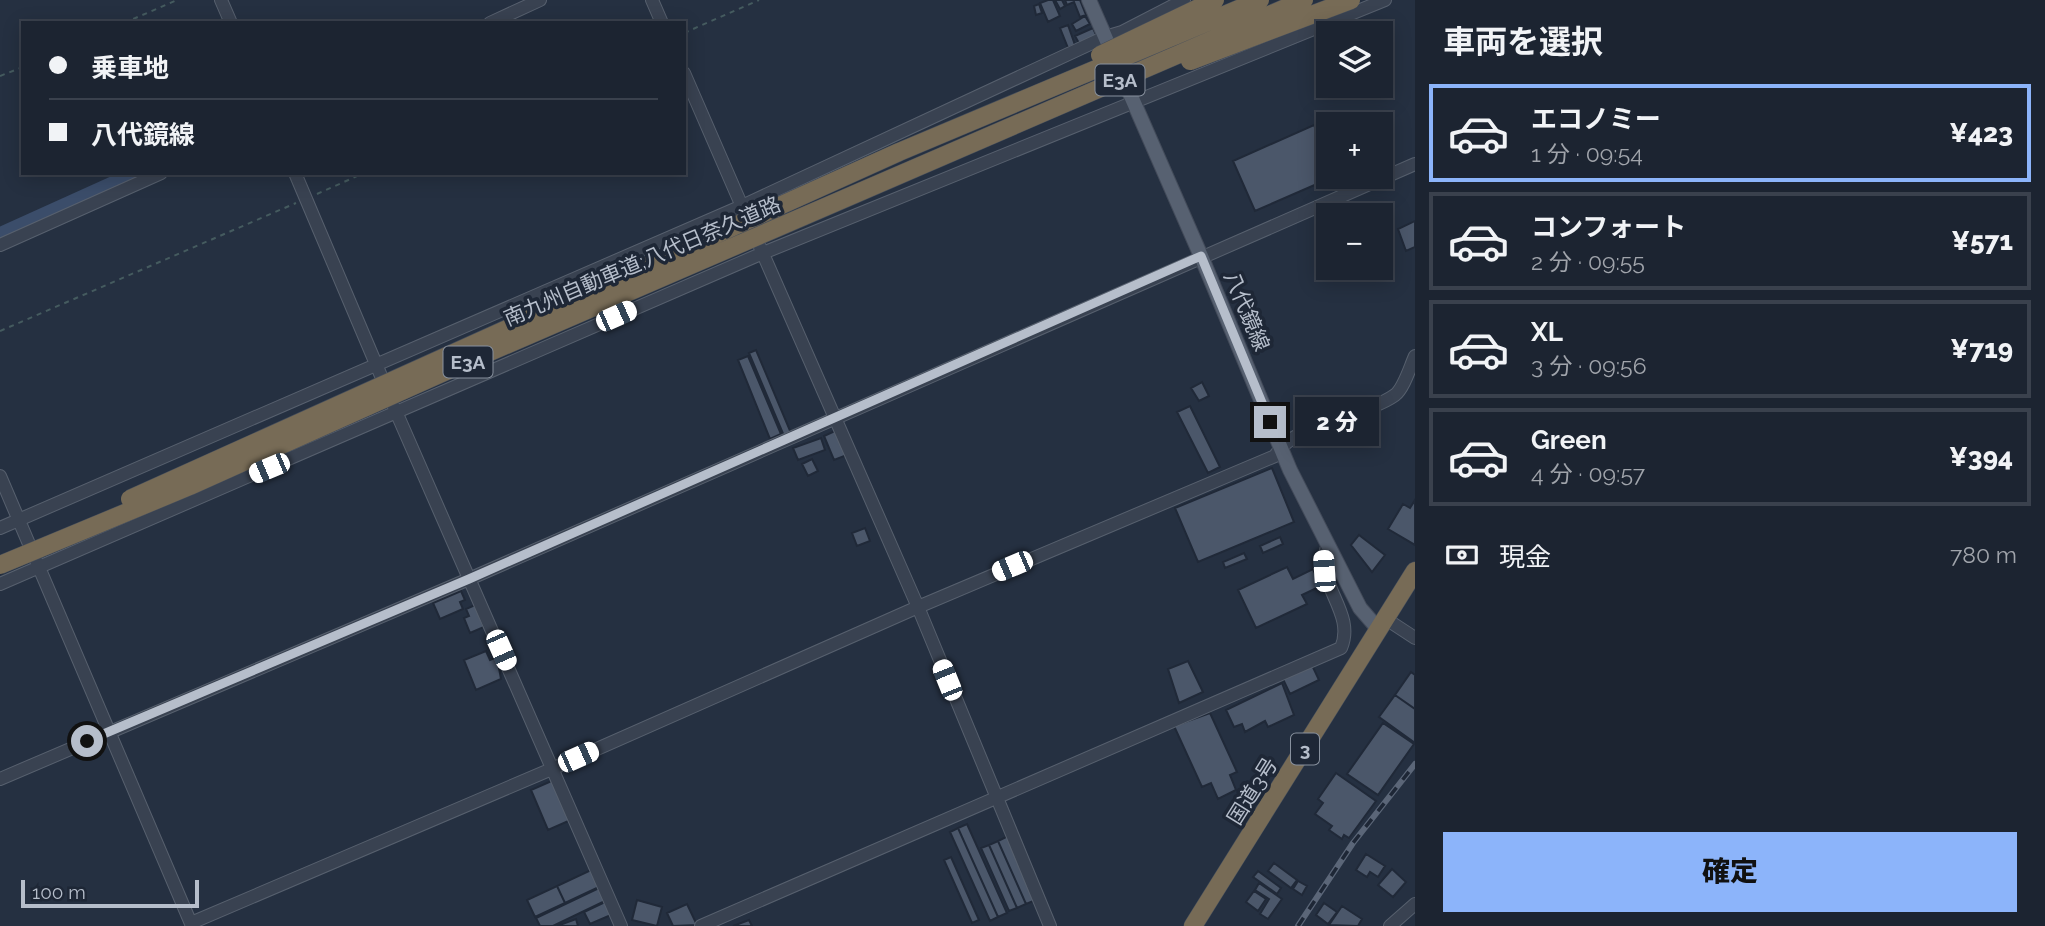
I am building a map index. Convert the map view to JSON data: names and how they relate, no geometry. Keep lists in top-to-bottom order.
{
  "streets": {
    "highway": [
      "E3A",
      "南九州自動車道;八代日奈久道路",
      "3",
      "国道3号"
    ],
    "main road": ["八代鏡線"]
  },
  "crossings": [
    ["八代鏡線", "国道3号"]
  ],
  "scale_bar": "100 m",
  "page": {
    "heading": "車両を選択",
    "map_buttons": ["+", "−"],
    "banner": ["乗車地", "八代鏡線"],
    "list": [
      {
        "name": "エコノミー",
        "note": "1 分 · 09:54",
        "value": "¥423"
      },
      {
        "name": "コンフォート",
        "note": "2 分 · 09:55",
        "value": "¥571"
      },
      {
        "name": "XL",
        "note": "3 分 · 09:56",
        "value": "¥719"
      },
      {
        "name": "Green",
        "note": "4 分 · 09:57",
        "value": "¥394"
      }
    ],
    "bubble": "2 分",
    "pay": ["現金", "780 m"],
    "buttons": "確定",
    "scale": "100 m"
  }
}
